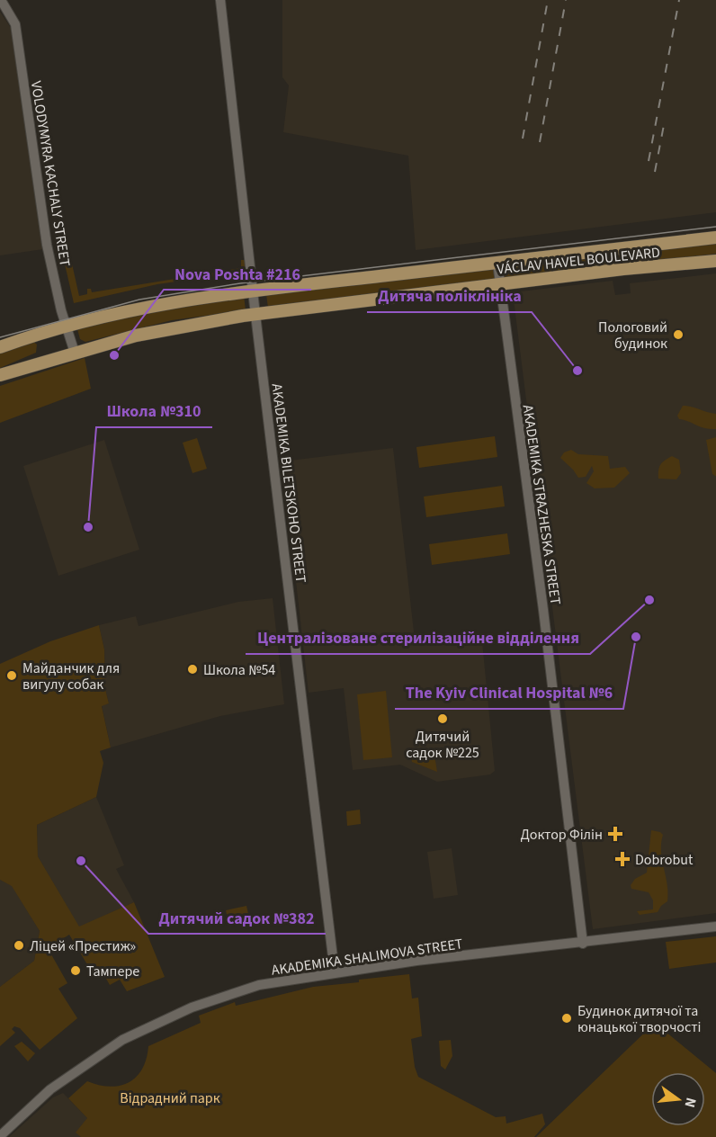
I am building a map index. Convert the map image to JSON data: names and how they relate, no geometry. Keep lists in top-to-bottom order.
{
  "streets": {
    "main road": ["VÁCLAV HAVEL BOULEVARD"],
    "street": [
      "VOLODYMYRA KACHALY STREET",
      "AKADEMIKA BILETSKOHO STREET",
      "AKADEMIKA STRAZHESKA STREET",
      "AKADEMIKA SHALIMOVA STREET"
    ]
  },
  "crossings": [
    ["VOLODYMYRA KACHALY STREET", "VÁCLAV HAVEL BOULEVARD"],
    ["VÁCLAV HAVEL BOULEVARD", "AKADEMIKA BILETSKOHO STREET"],
    ["VÁCLAV HAVEL BOULEVARD", "AKADEMIKA STRAZHESKA STREET"],
    ["AKADEMIKA BILETSKOHO STREET", "AKADEMIKA SHALIMOVA STREET"],
    ["AKADEMIKA STRAZHESKA STREET", "AKADEMIKA SHALIMOVA STREET"]
  ],
  "parks": ["Відрадний парк"],
  "places": {
    "other": [
      "Пологовий будинок",
      "Nova Poshta #216",
      "Дитяча поліклініка",
      "Школа №310",
      "Централізоване стерилізаційне відділення",
      "The Kyiv Clinical Hospital №6",
      "Школа №54",
      "Майданчик для вигулу собак",
      "Дитячий садок №225",
      "Дитячий садок №382",
      "Ліцей «Престиж»",
      "Тампере",
      "Будинок дитячої та юнацької творчості"
    ],
    "health": ["Доктор Філін", "Dobrobut"]
  },
  "north": "right"
}
